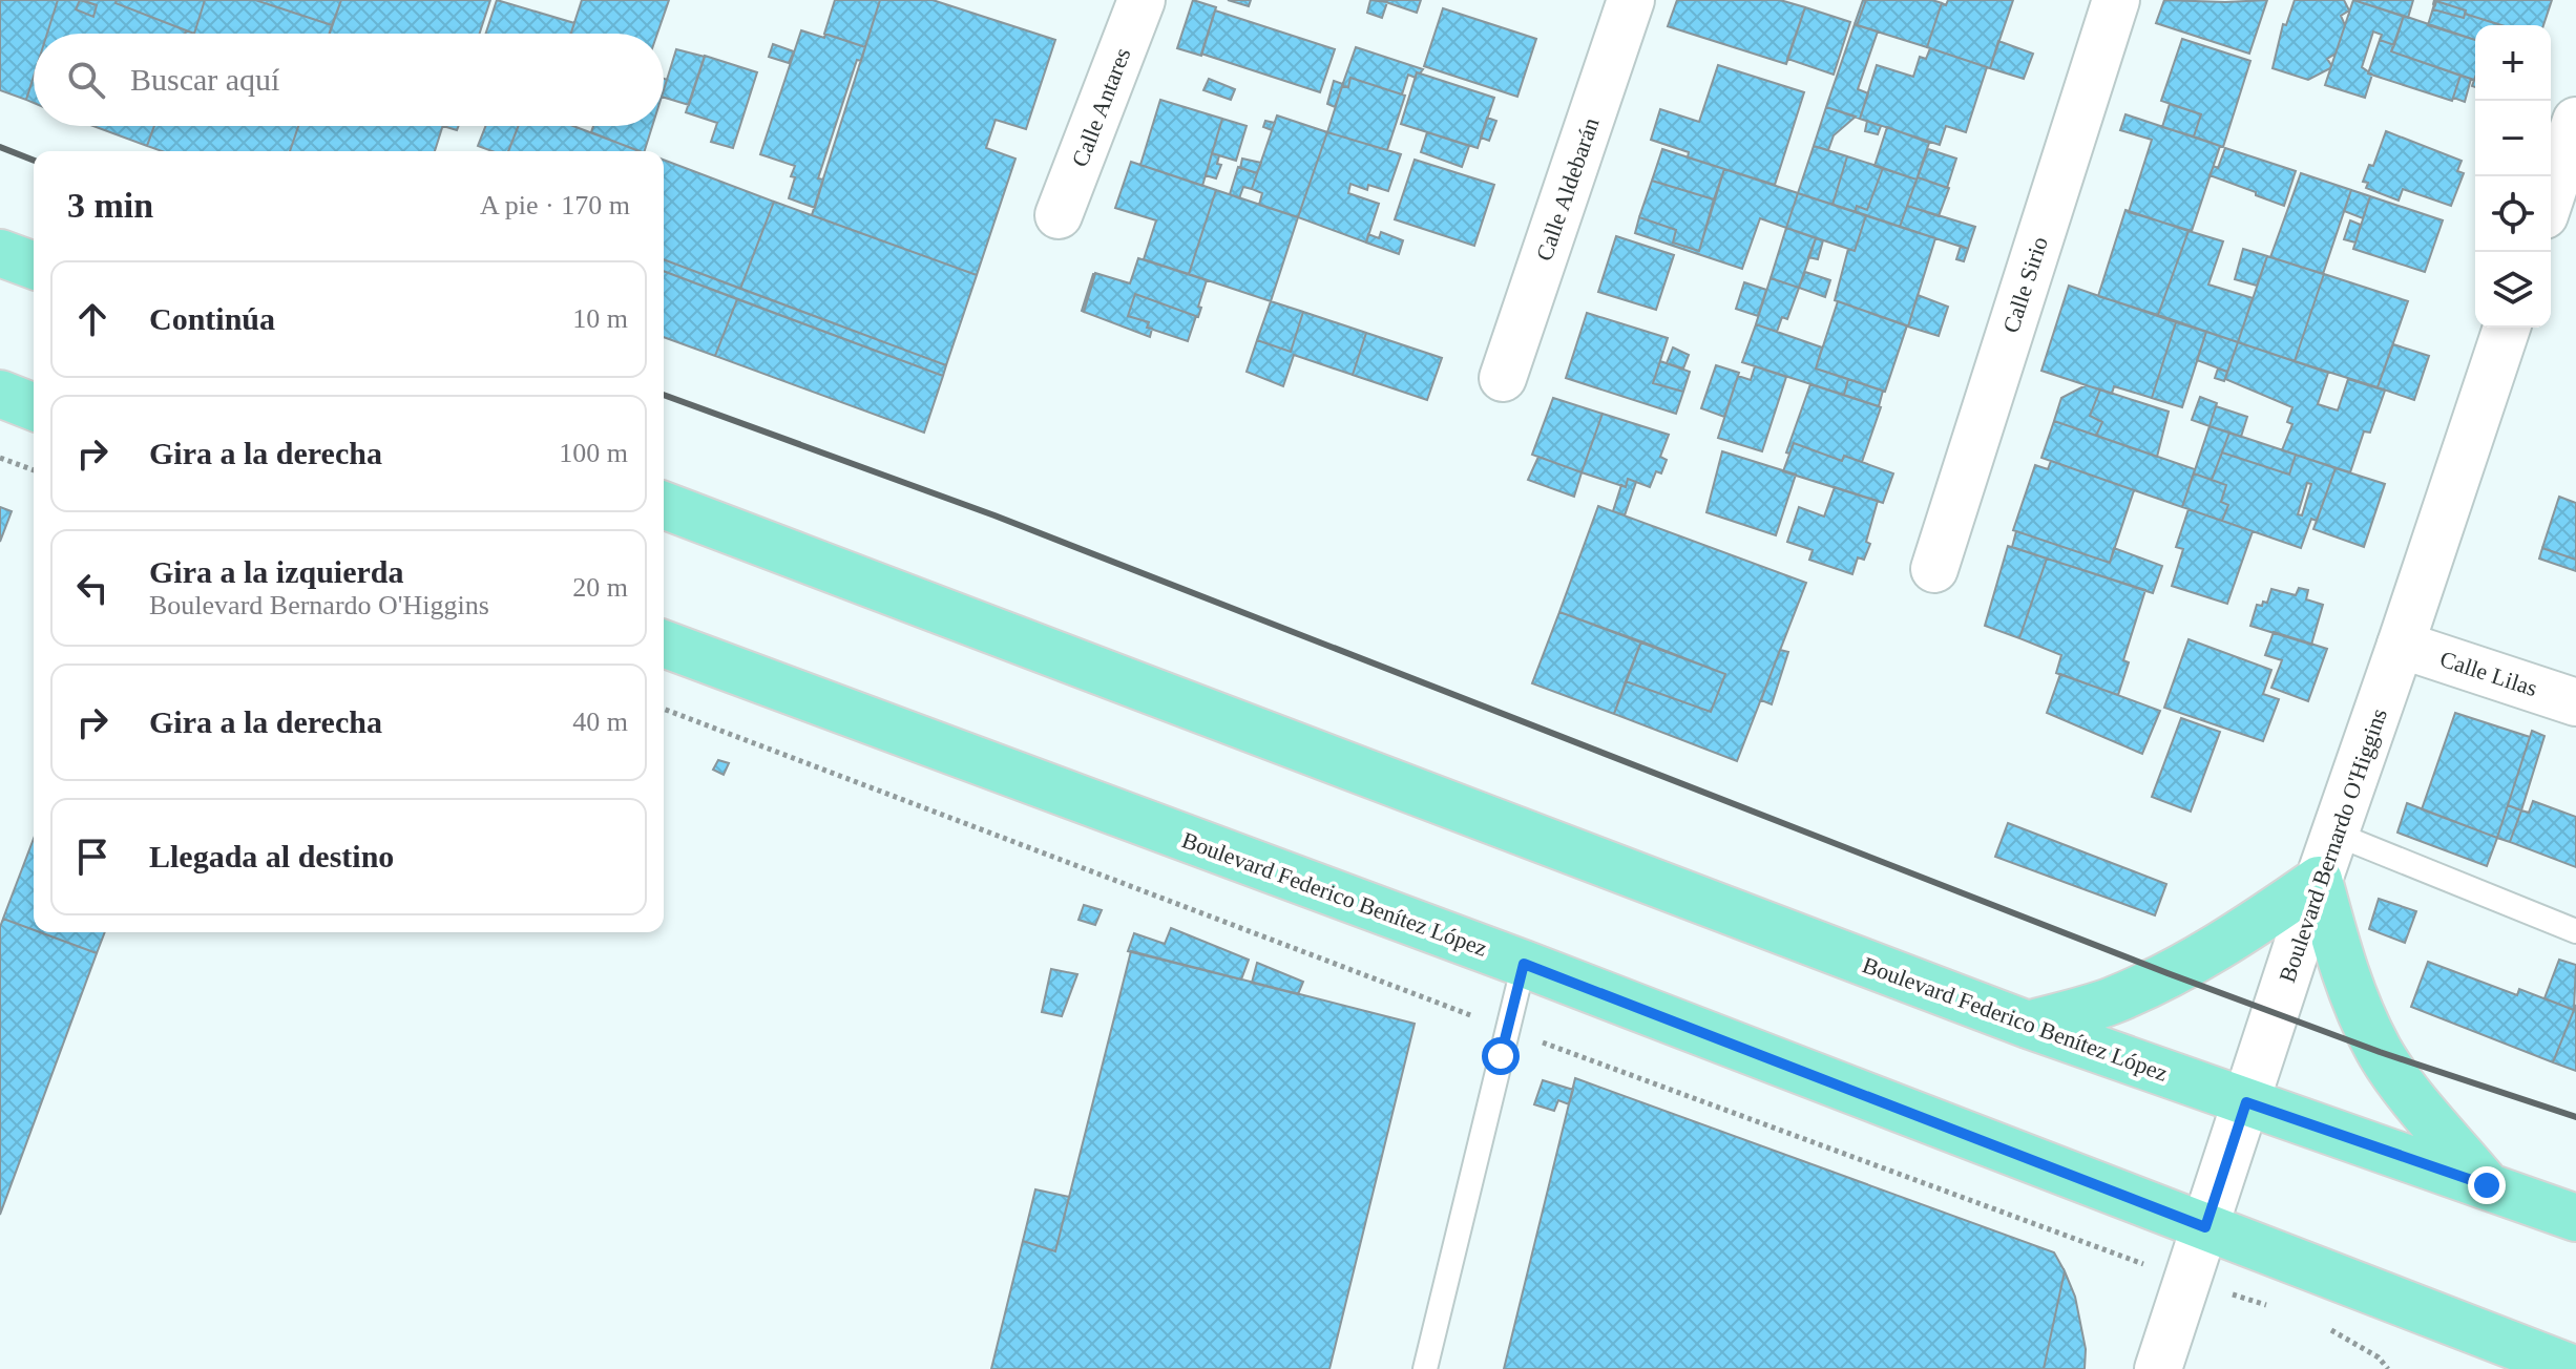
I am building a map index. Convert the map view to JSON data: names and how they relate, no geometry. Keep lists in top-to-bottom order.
{
  "streets": {
    "main road": ["Boulevard Federico Benítez López"],
    "street": [
      "Calle Antares",
      "Calle Aldebarán",
      "Calle Sirio",
      "Calle Lilas",
      "Boulevard Bernardo O'Higgins"
    ]
  },
  "crossings": [
    ["Calle Lilas", "Boulevard Bernardo O'Higgins"],
    ["Boulevard Bernardo O'Higgins", "Boulevard Federico Benítez López"]
  ],
  "page": {
    "map_buttons": ["+", "−"],
    "search": "Buscar aquí",
    "heading": ["3 min", "A pie · 170 m"],
    "list": [
      ["Continúa", "10 m"],
      ["Gira a la derecha", "100 m"],
      ["Gira a la izquierda", "Boulevard Bernardo O'Higgins", "20 m"],
      ["Gira a la derecha", "40 m"],
      "Llegada al destino"
    ]
  }
}
